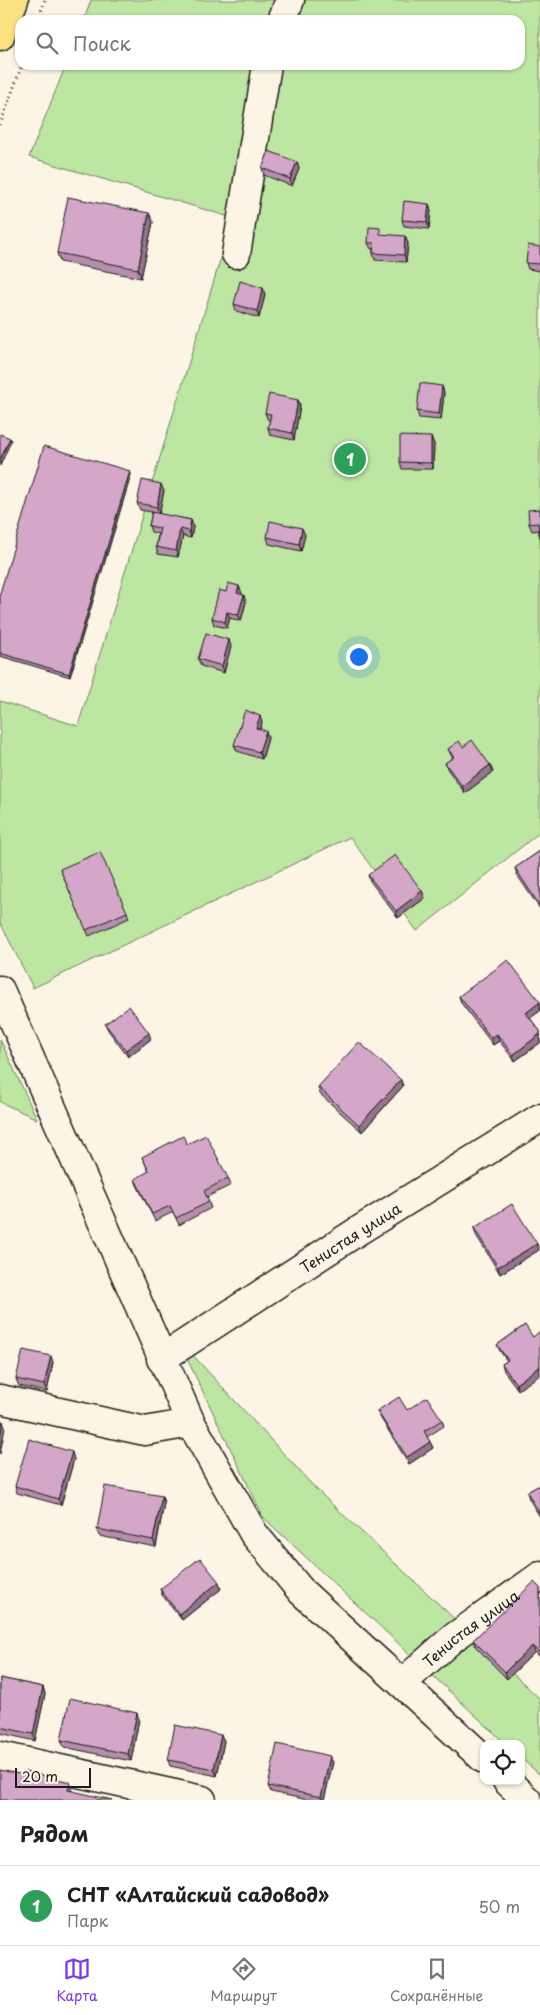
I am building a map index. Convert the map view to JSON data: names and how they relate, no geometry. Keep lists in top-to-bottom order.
{
  "streets": {
    "street": ["Тенистая улица"]
  },
  "scale_bar": "20 m",
  "page": {
    "search": "Поиск",
    "pins": "1",
    "scale": "20 m",
    "heading": "Рядом",
    "list": [
      {
        "mark": "1",
        "name": "СНТ «Алтайский садовод»",
        "note": "Парк",
        "value": "50 m"
      }
    ],
    "nav": ["Карта", "Маршрут", "Сохранённые"]
  }
}
